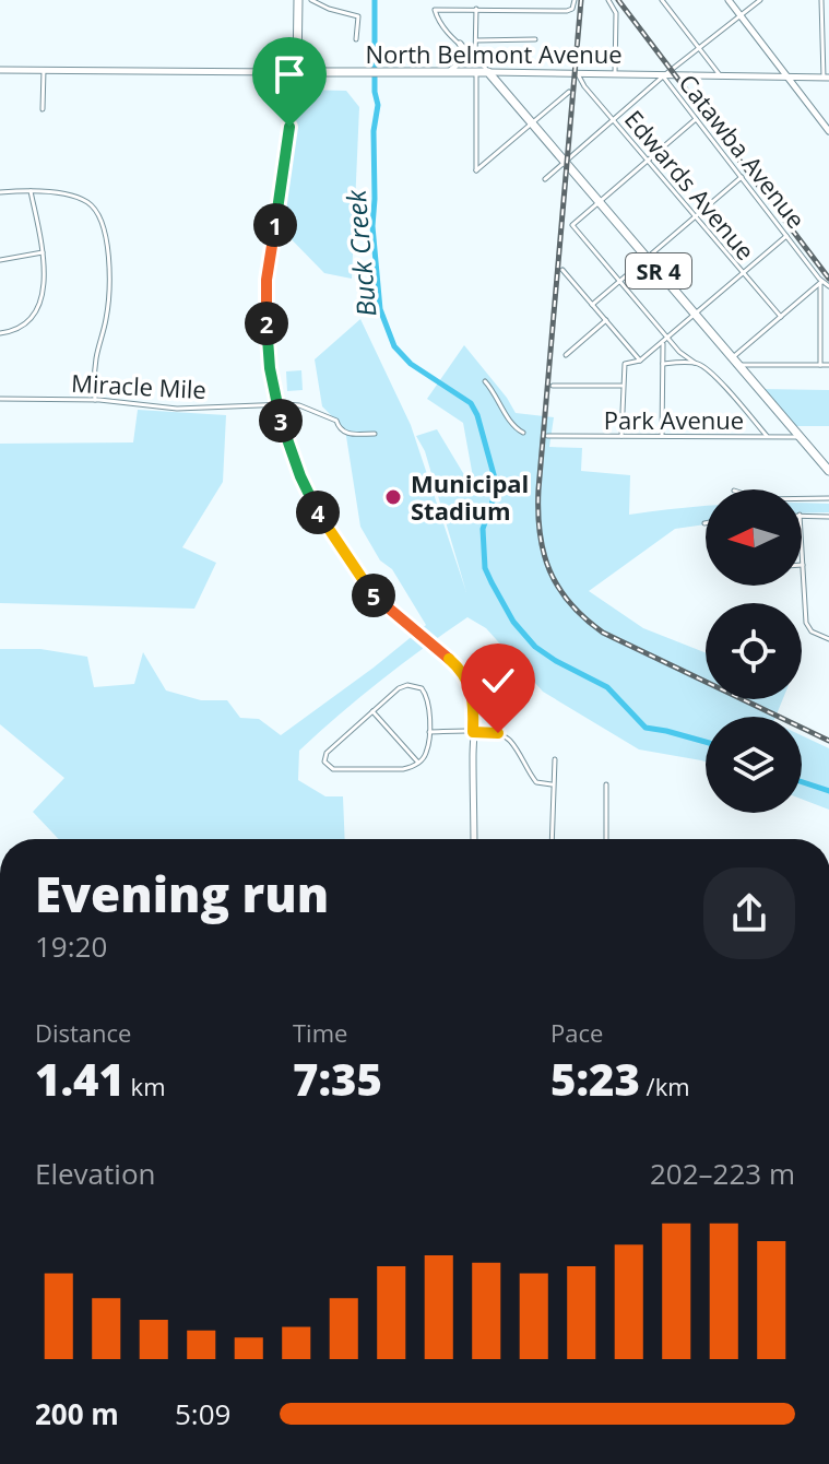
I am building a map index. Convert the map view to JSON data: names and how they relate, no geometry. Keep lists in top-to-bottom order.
{
  "streets": {
    "main road": ["North Belmont Avenue", "SR 4"],
    "street": [
      "Catawba Avenue",
      "Edwards Avenue",
      "Miracle Mile",
      "Park Avenue"
    ]
  },
  "crossings": [
    ["North Belmont Avenue", "Catawba Avenue"],
    ["North Belmont Avenue", "Edwards Avenue"],
    ["North Belmont Avenue", "SR 4"],
    ["SR 4", "Park Avenue"]
  ],
  "water": ["Buck Creek"],
  "places": ["Municipal Stadium"],
  "north": "left",
  "page": {
    "pins": [
      "1",
      "2",
      "3",
      "4",
      "5"
    ],
    "heading": ["Evening run", "19:20"],
    "stats": [
      ["Distance", "1.41 km"],
      ["Time", "7:35"],
      ["Pace", "5:23 /km"]
    ],
    "chart": ["Elevation", "202–223 m"],
    "list": [
      {
        "name": "200 m",
        "note": "5:09"
      }
    ]
  }
}
